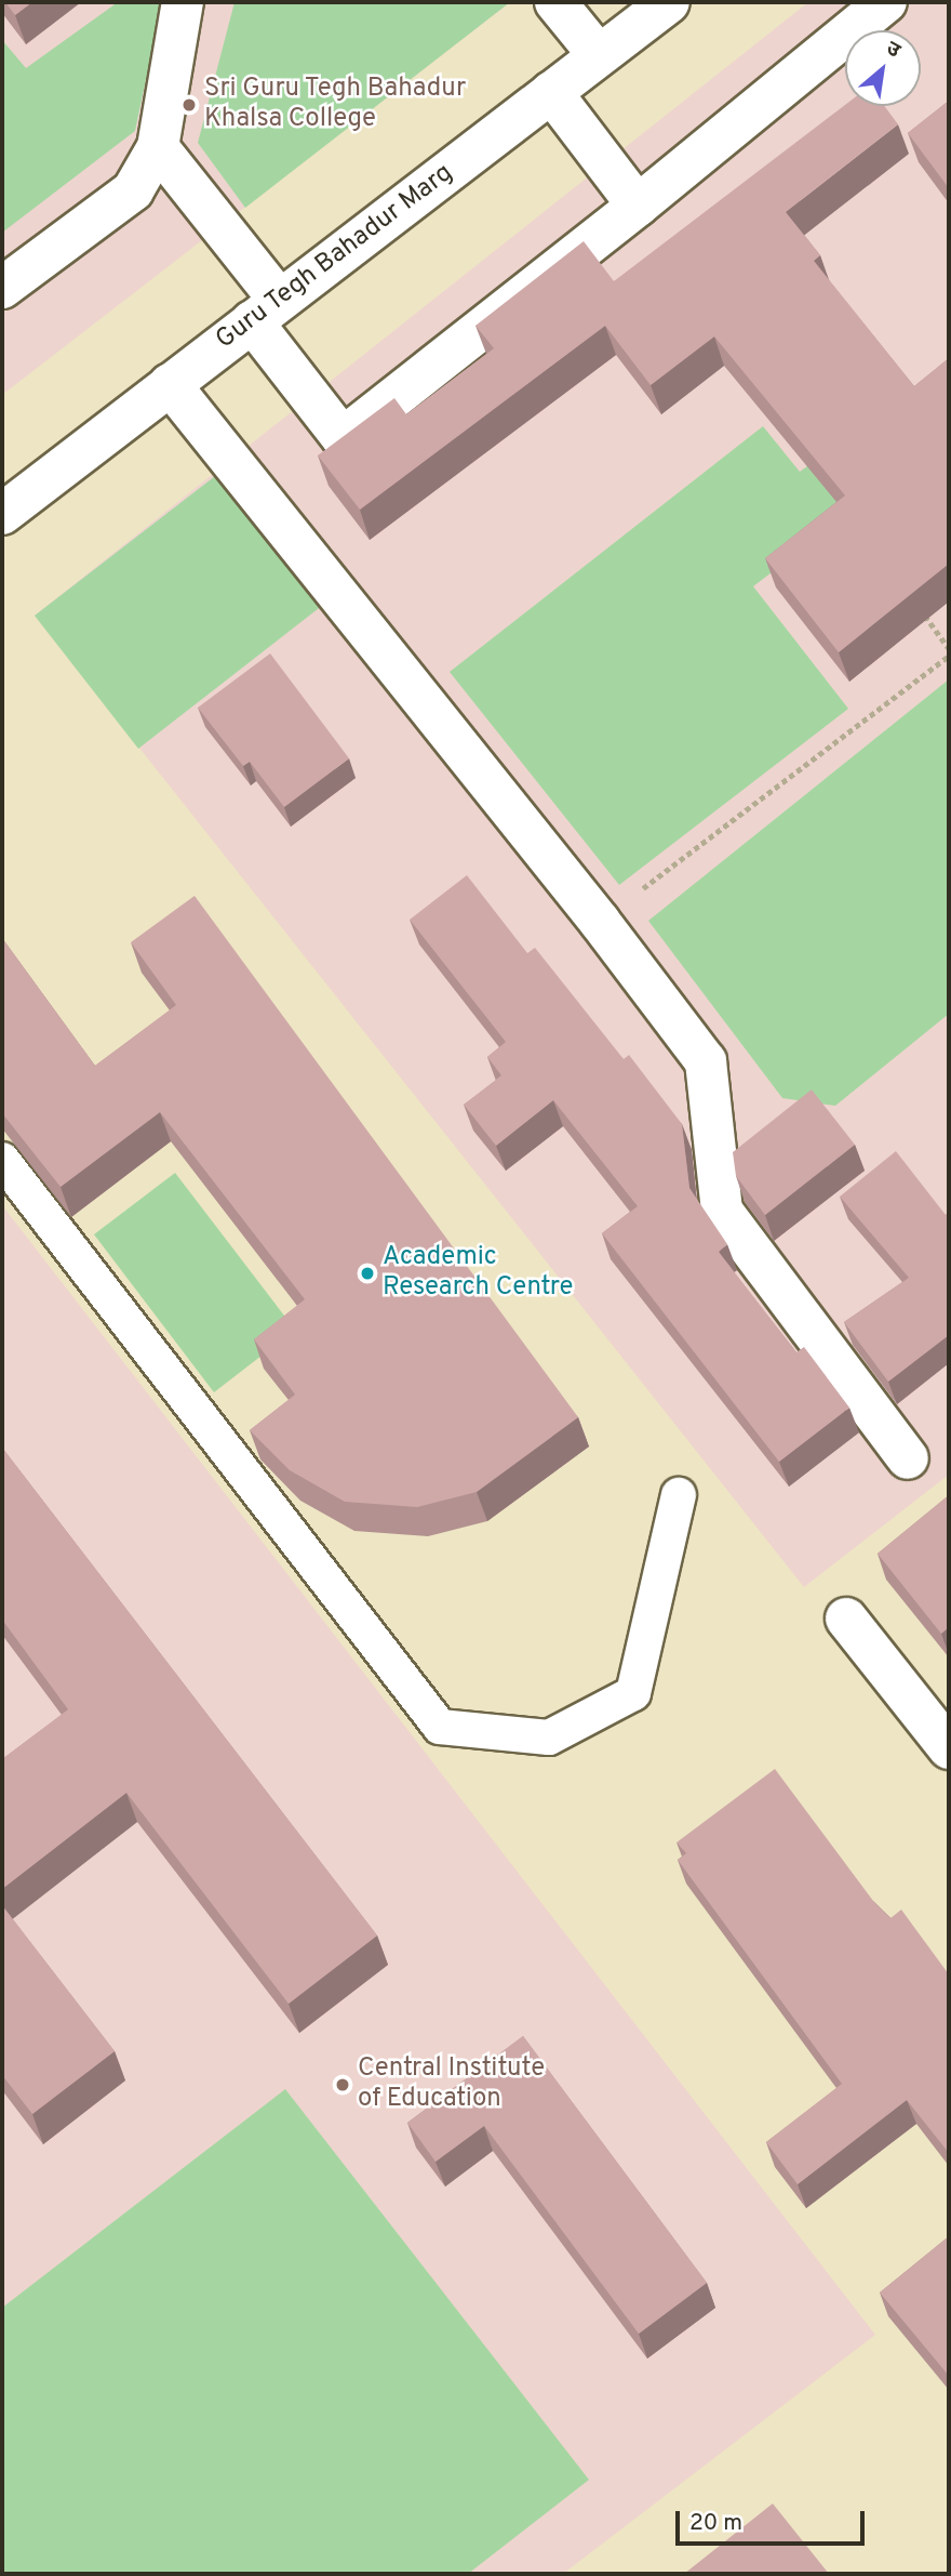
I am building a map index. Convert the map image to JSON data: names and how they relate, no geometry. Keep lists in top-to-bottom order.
{
  "streets": {
    "street": ["Guru Tegh Bahadur Marg"]
  },
  "places": ["Sri Guru Tegh Bahadur Khalsa College", "Academic Research Centre", "Central Institute of Education"],
  "scale_bar": "20 m",
  "north": "top right"
}
